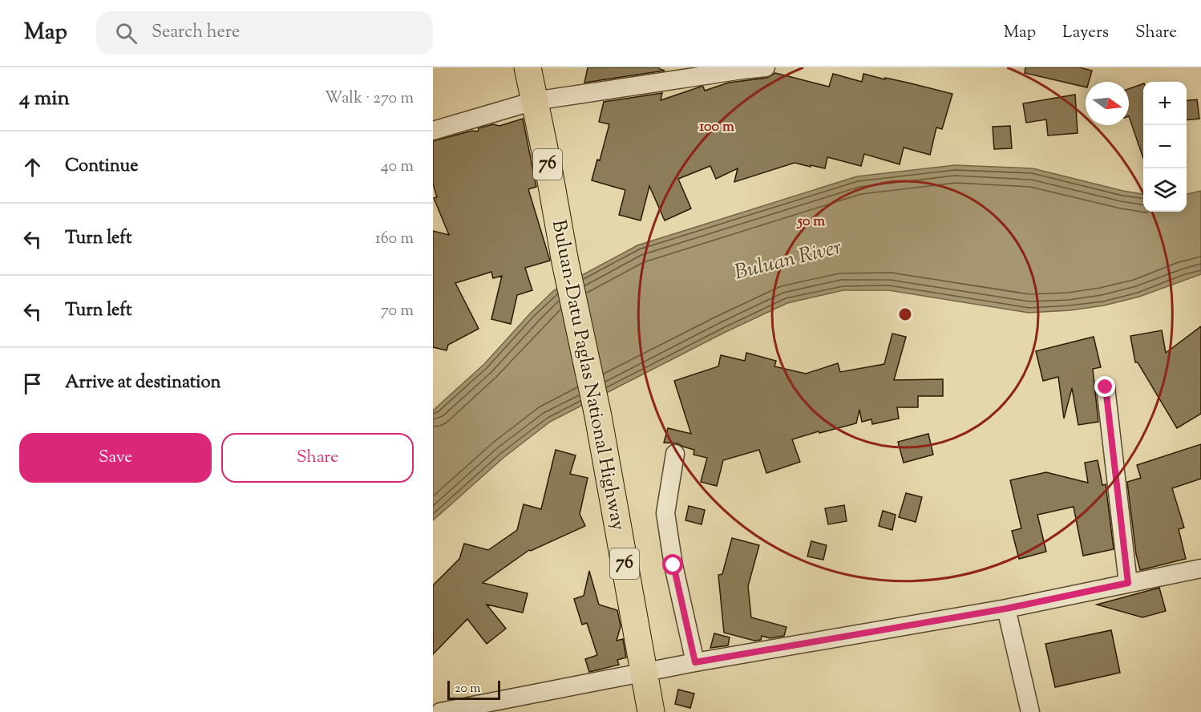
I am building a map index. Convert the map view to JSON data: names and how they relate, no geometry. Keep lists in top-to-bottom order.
{
  "streets": {
    "highway": ["76", "Buluan-Datu Paglas National Highway"]
  },
  "water": ["Buluan River"],
  "scale_bar": "20 m",
  "north": "right",
  "page": {
    "header": "Map",
    "search": "Search here",
    "nav": ["Map", "Layers", "Share"],
    "heading": ["4 min", "Walk · 270 m"],
    "map_buttons": ["+", "−"],
    "list": [
      ["Continue", "40 m"],
      ["Turn left", "160 m"],
      ["Turn left", "70 m"],
      "Arrive at destination"
    ],
    "buttons": ["Save", "Share"],
    "scale": "20 m"
  },
  "rings": ["100 m", "50 m"]
}
